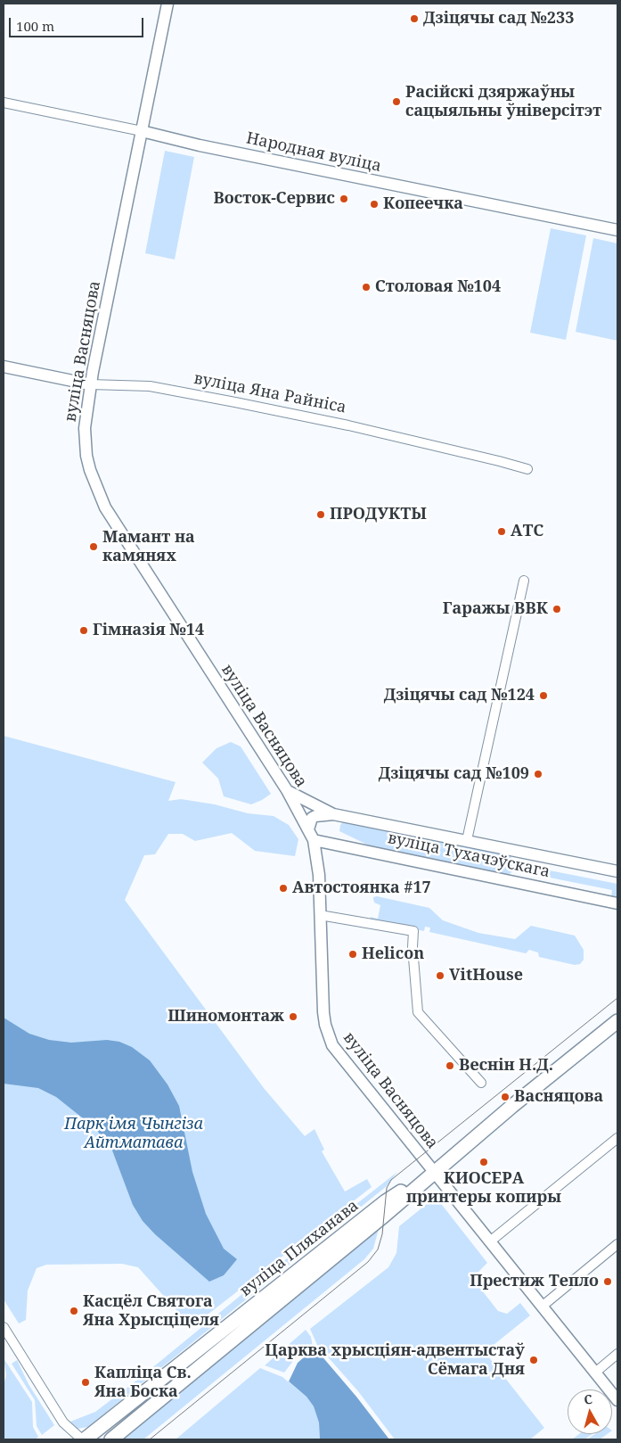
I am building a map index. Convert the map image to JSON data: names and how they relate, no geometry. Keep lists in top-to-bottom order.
{
  "streets": {
    "main road": ["вуліца Пляханава"],
    "street": [
      "Народная вуліца",
      "вуліца Васняцова",
      "вуліца Яна Райніса",
      "вуліца Тухачэўскага"
    ]
  },
  "crossings": [
    ["Народная вуліца", "вуліца Васняцова"],
    ["вуліца Васняцова", "вуліца Яна Райніса"],
    ["вуліца Васняцова", "вуліца Тухачэўскага"],
    ["вуліца Васняцова", "вуліца Пляханава"]
  ],
  "parks": ["Парк імя Чынгіза Айтматава"],
  "places": [
    "Дзіцячы сад №233",
    "Расійскі дзяржаўны сацыяльны ўніверсітэт",
    "Восток-Сервис",
    "Копеечка",
    "Столовая №104",
    "ПРОДУКТЫ",
    "АТС",
    "Мамант на камянях",
    "Гаражы ВВК",
    "Гімназія №14",
    "Дзіцячы сад №124",
    "Дзіцячы сад №109",
    "Автостоянка #17",
    "Helicon",
    "VitHouse",
    "Шиномонтаж",
    "Веснін Н.Д.",
    "Васняцова",
    "КИОСЕРА принтеры копиры",
    "Престиж Тепло",
    "Касцёл Святога Яна Хрысціцеля",
    "Царква хрысціян-адвентыстаў Сёмага Дня",
    "Капліца Св. Яна Боска"
  ],
  "scale_bar": "100 m",
  "north": "top"
}
